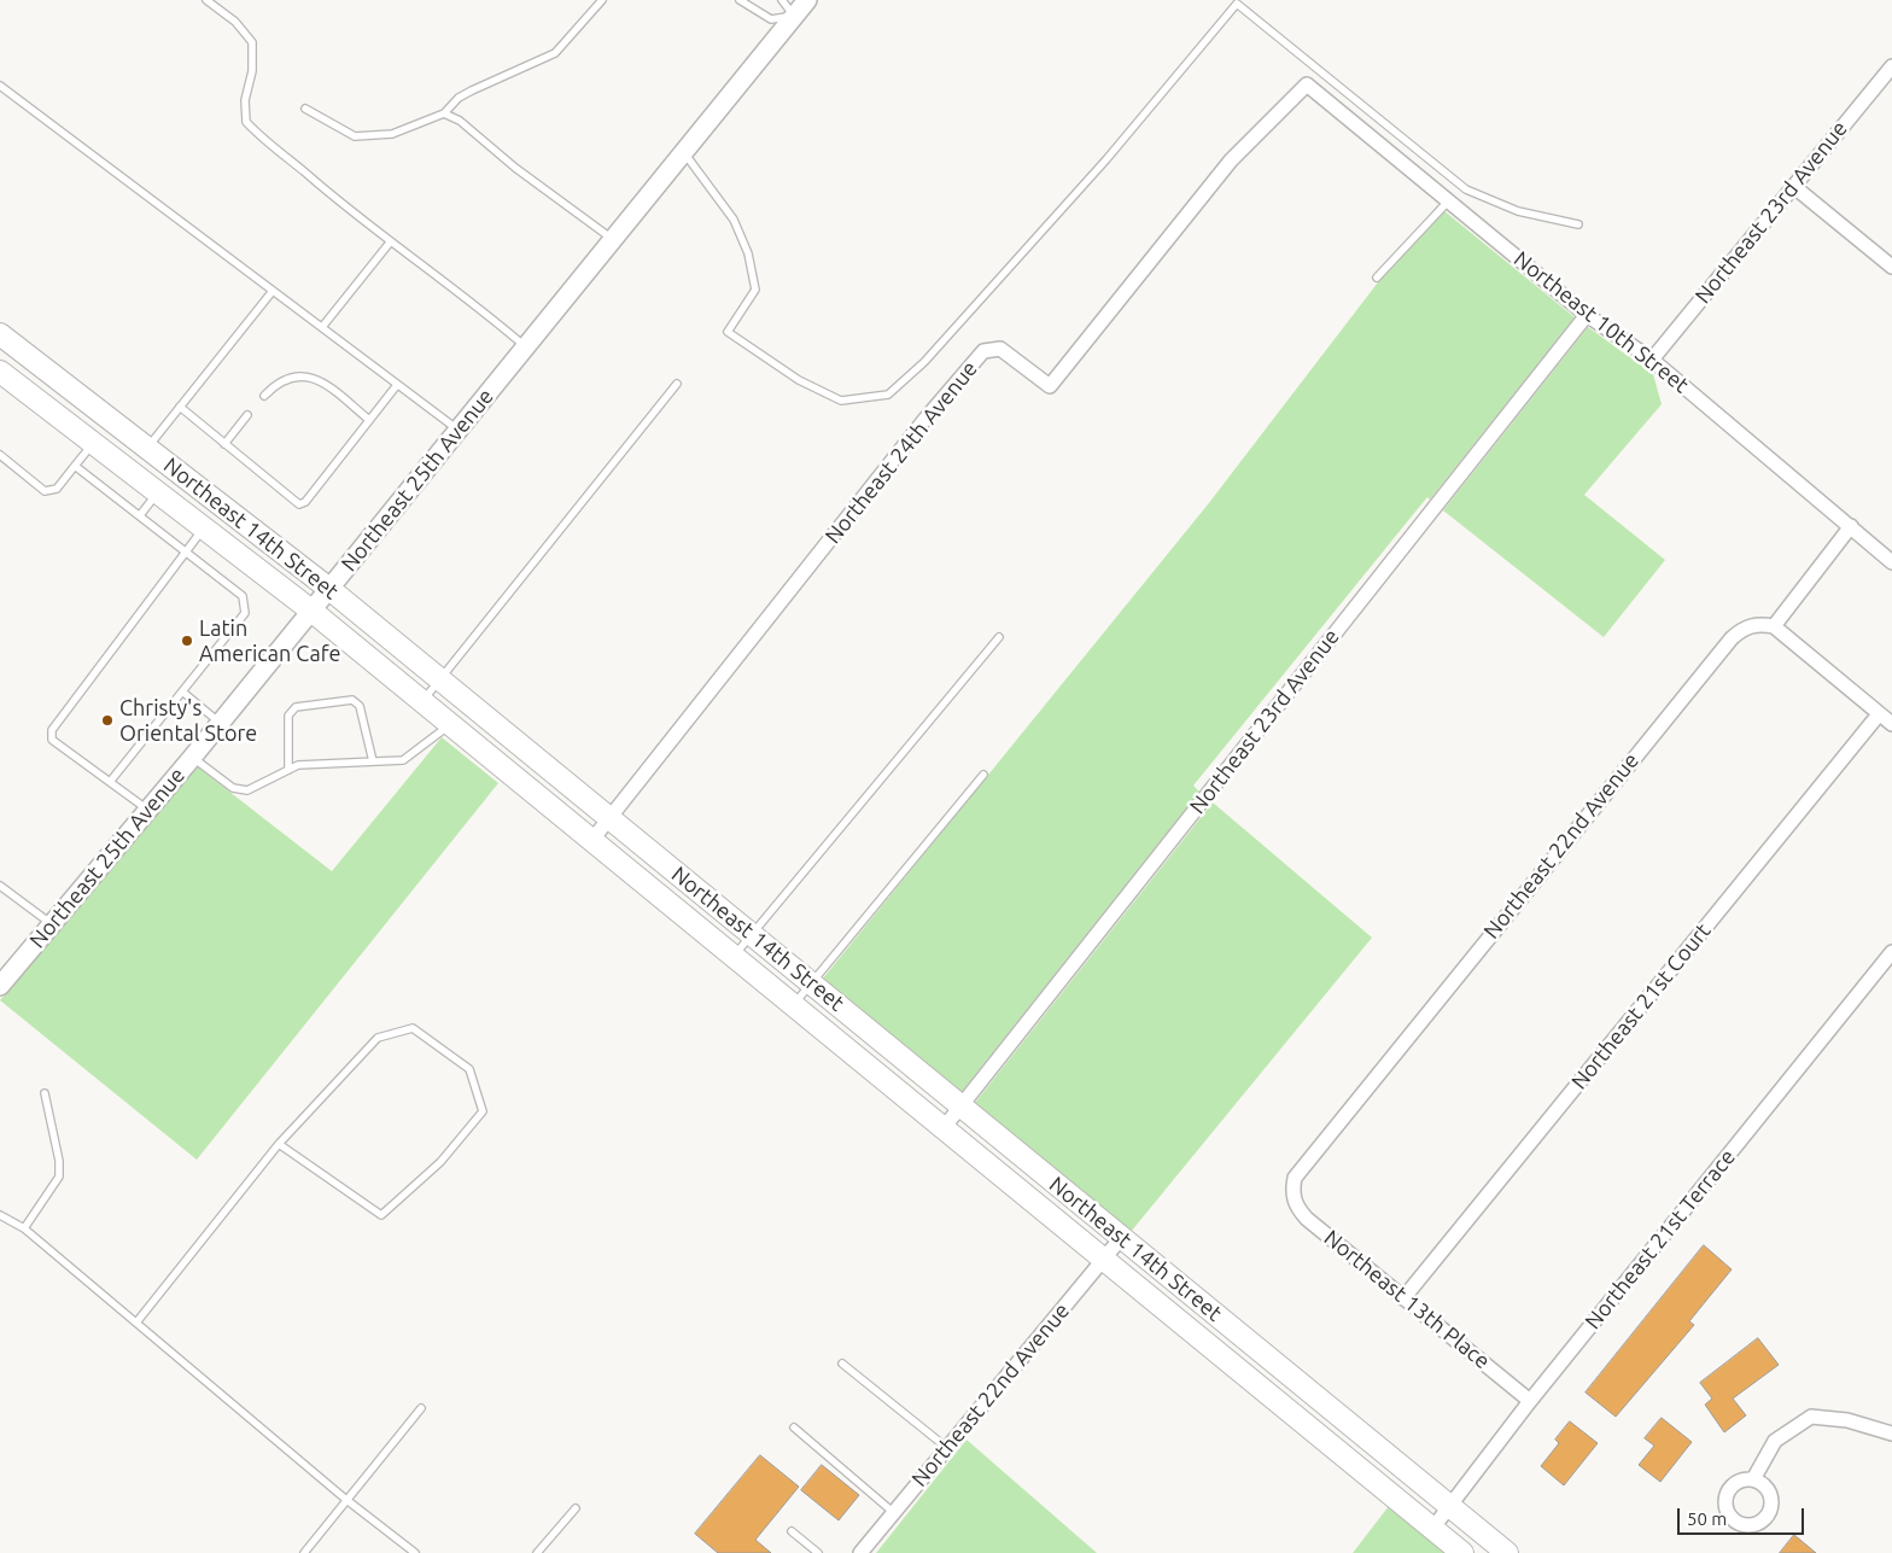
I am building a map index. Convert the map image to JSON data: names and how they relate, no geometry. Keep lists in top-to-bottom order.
{
  "streets": {
    "main road": ["Northeast 25th Avenue", "Northeast 14th Street"],
    "street": [
      "Northeast 23rd Avenue",
      "Northeast 10th Street",
      "Northeast 24th Avenue",
      "Northeast 22nd Avenue",
      "Northeast 21st Court",
      "Northeast 21st Terrace",
      "Northeast 13th Place"
    ]
  },
  "crossings": [
    ["Northeast 23rd Avenue", "Northeast 10th Street"],
    ["Northeast 23rd Avenue", "Northeast 14th Street"],
    ["Northeast 10th Street", "Northeast 24th Avenue"],
    ["Northeast 24th Avenue", "Northeast 14th Street"],
    ["Northeast 25th Avenue", "Northeast 14th Street"],
    ["Northeast 14th Street", "Northeast 22nd Avenue"],
    ["Northeast 14th Street", "Northeast 21st Terrace"],
    ["Northeast 22nd Avenue", "Northeast 13th Place"],
    ["Northeast 21st Court", "Northeast 13th Place"],
    ["Northeast 21st Terrace", "Northeast 13th Place"]
  ],
  "places": ["Latin American Cafe", "Christy's Oriental Store"],
  "scale_bar": "50 m"
}
